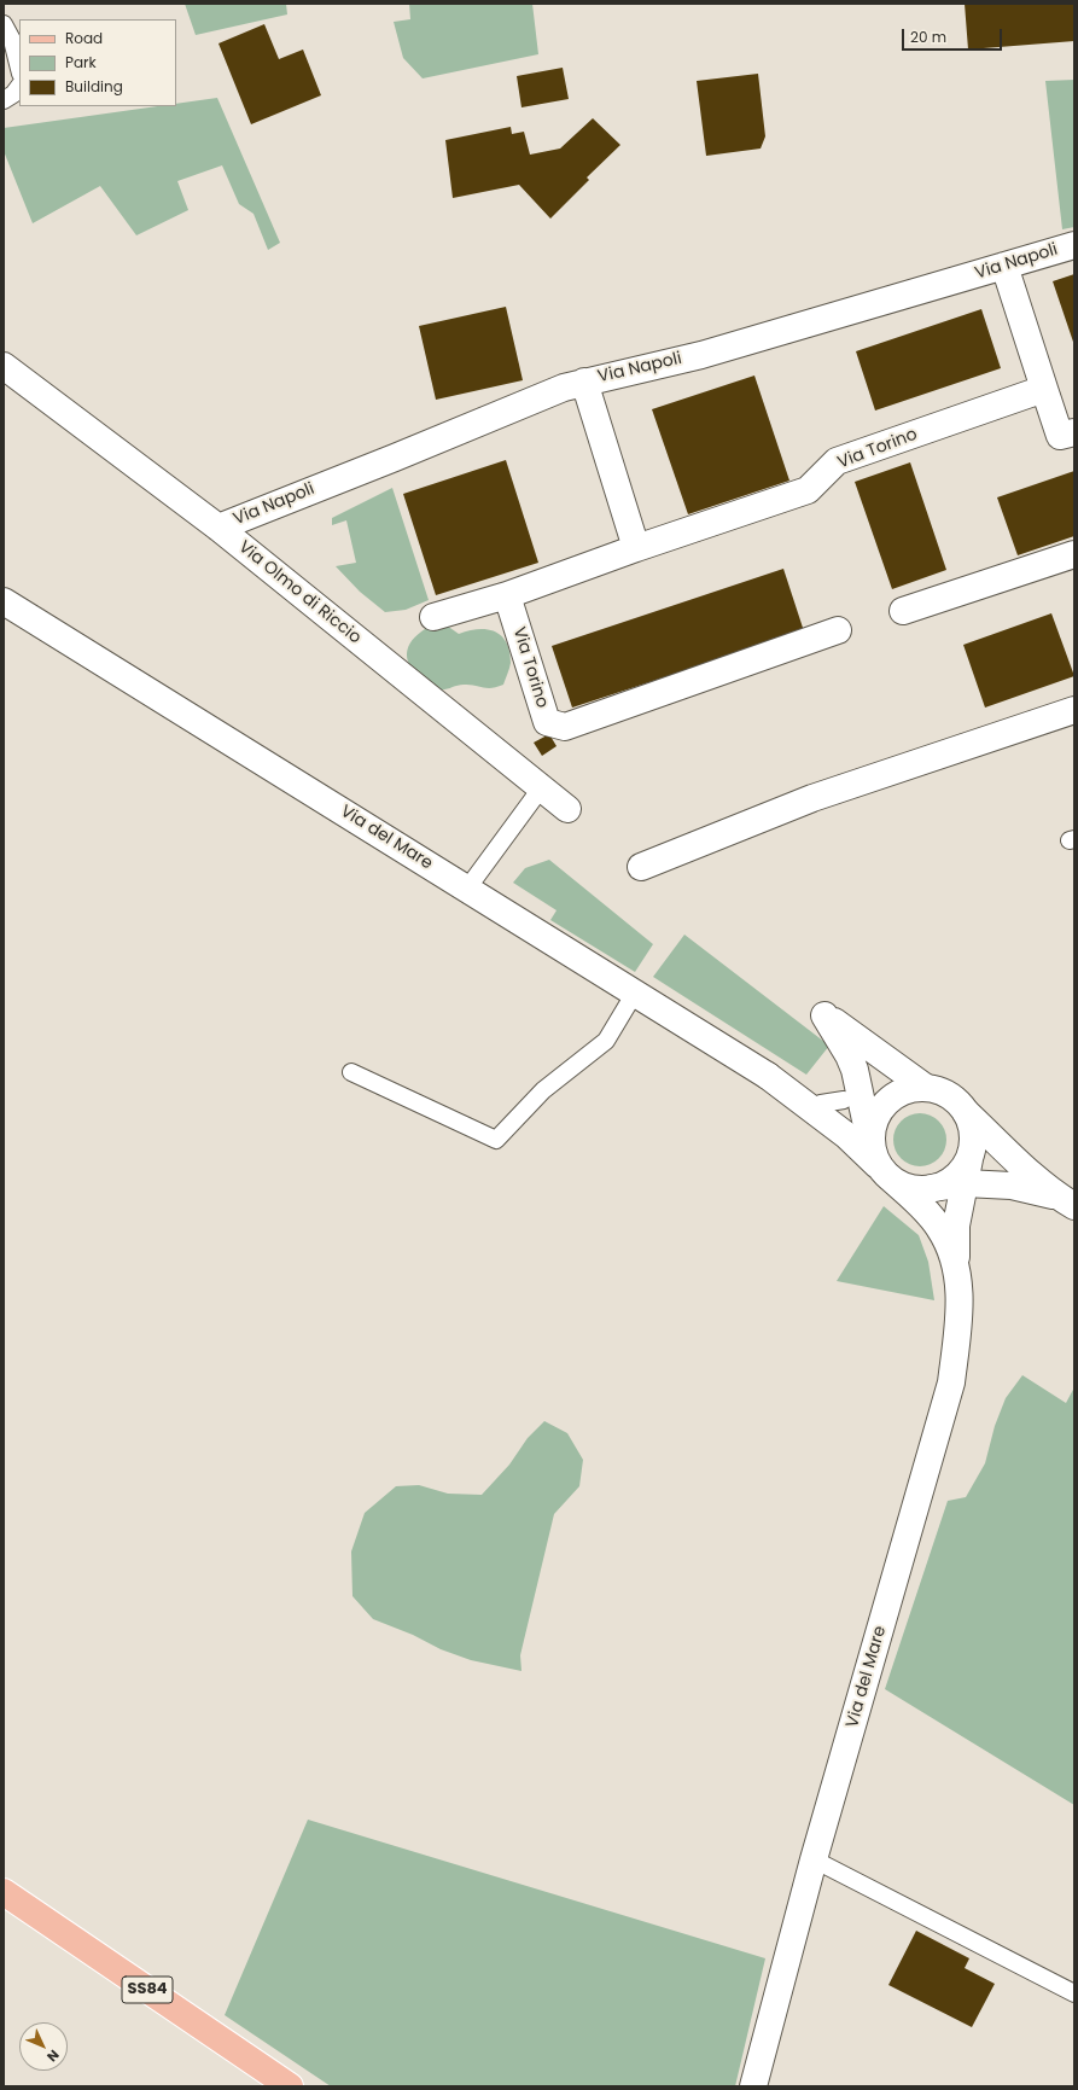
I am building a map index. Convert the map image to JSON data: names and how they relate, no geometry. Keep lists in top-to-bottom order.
{
  "streets": {
    "main road": ["SS84"],
    "street": [
      "Via Napoli",
      "Via Torino",
      "Via Olmo di Riccio",
      "Via del Mare"
    ]
  },
  "crossings": [
    ["Via Napoli", "Via Olmo di Riccio"]
  ],
  "legend": ["Road", "Park", "Building"],
  "scale_bar": "20 m",
  "north": "bottom right"
}
